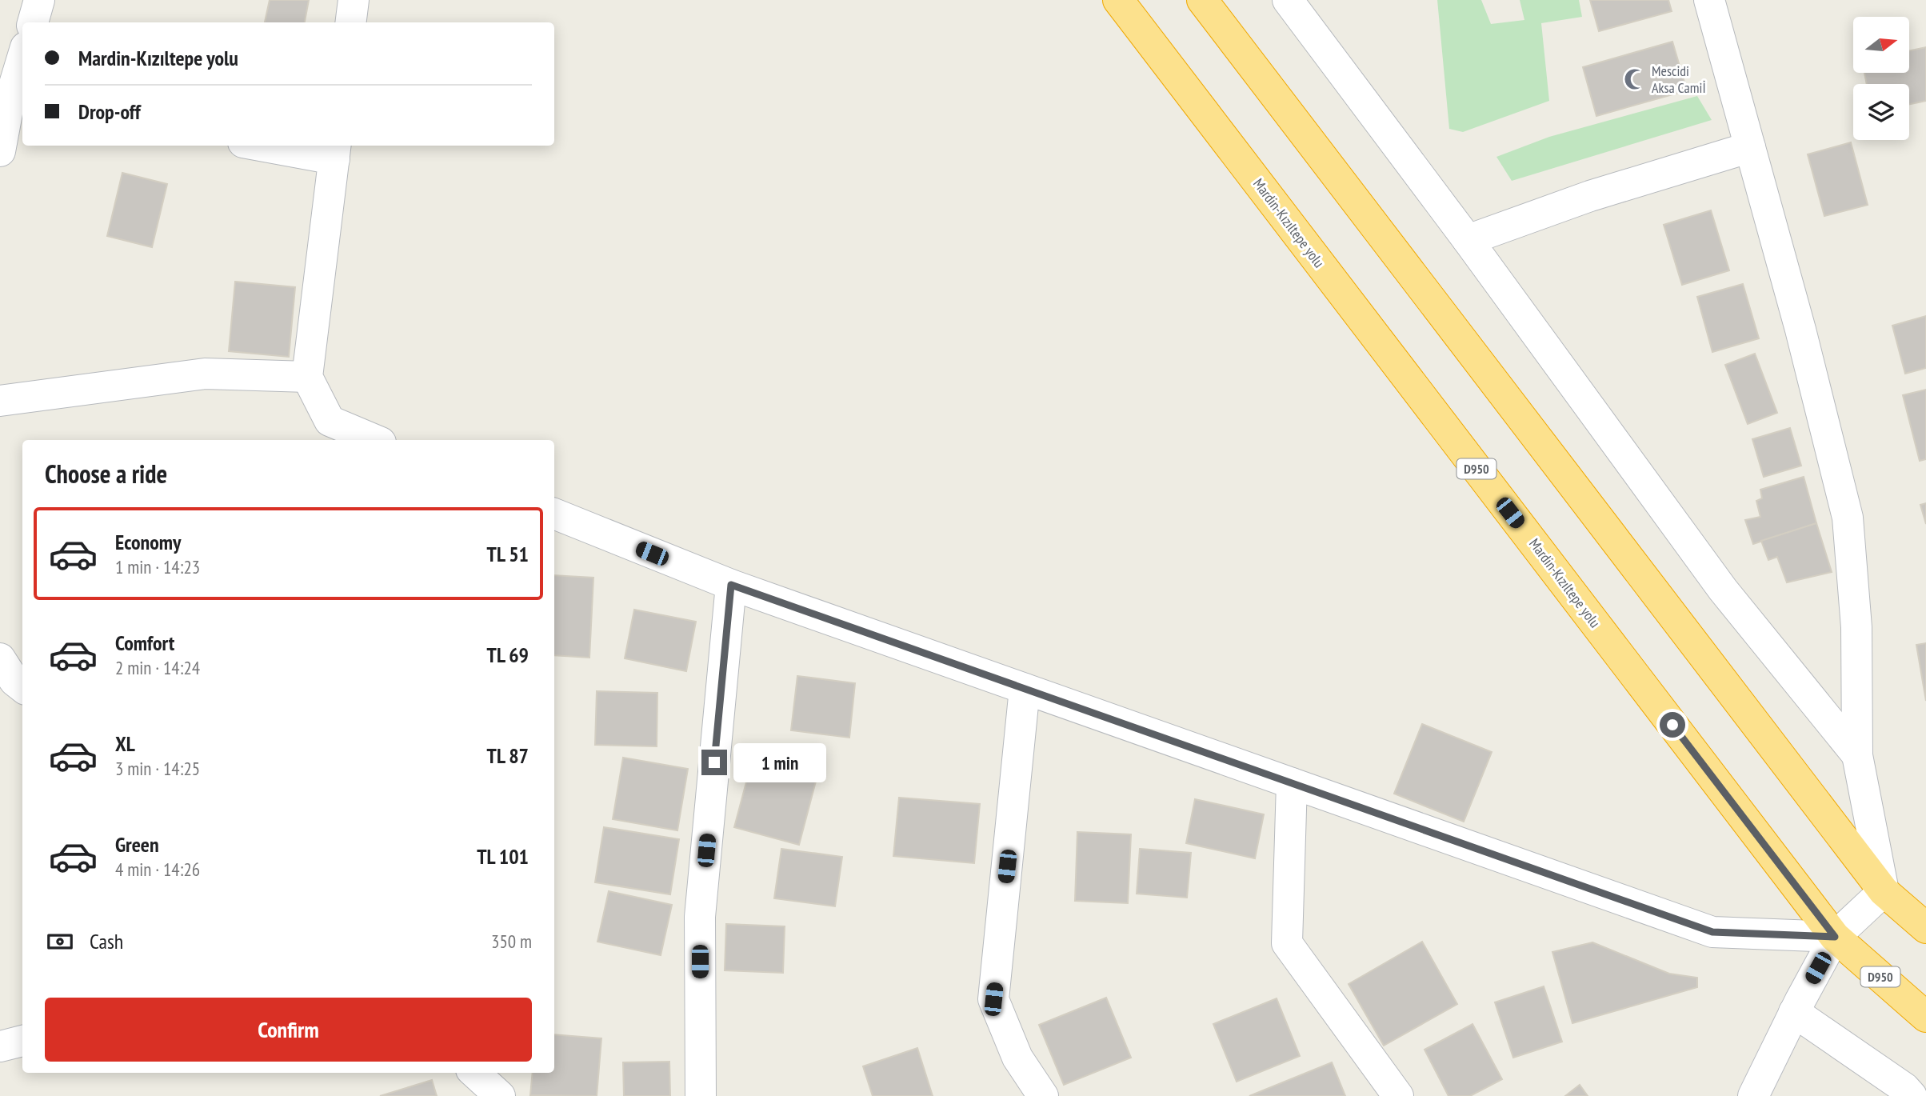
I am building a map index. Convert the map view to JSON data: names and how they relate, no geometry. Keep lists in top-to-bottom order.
{
  "streets": {
    "highway": ["Mardin-Kızıltepe yolu", "D950"]
  },
  "places": {
    "mosque": ["Mescidi Aksa Camiİ"]
  },
  "north": "right",
  "page": {
    "banner": ["Mardin-Kızıltepe yolu", "Drop-off"],
    "heading": "Choose a ride",
    "list": [
      {
        "name": "Economy",
        "note": "1 min · 14:23",
        "value": "TL 51"
      },
      {
        "name": "Comfort",
        "note": "2 min · 14:24",
        "value": "TL 69"
      },
      {
        "name": "XL",
        "note": "3 min · 14:25",
        "value": "TL 87"
      },
      {
        "name": "Green",
        "note": "4 min · 14:26",
        "value": "TL 101"
      }
    ],
    "bubble": "1 min",
    "pay": ["Cash", "350 m"],
    "buttons": "Confirm"
  }
}
